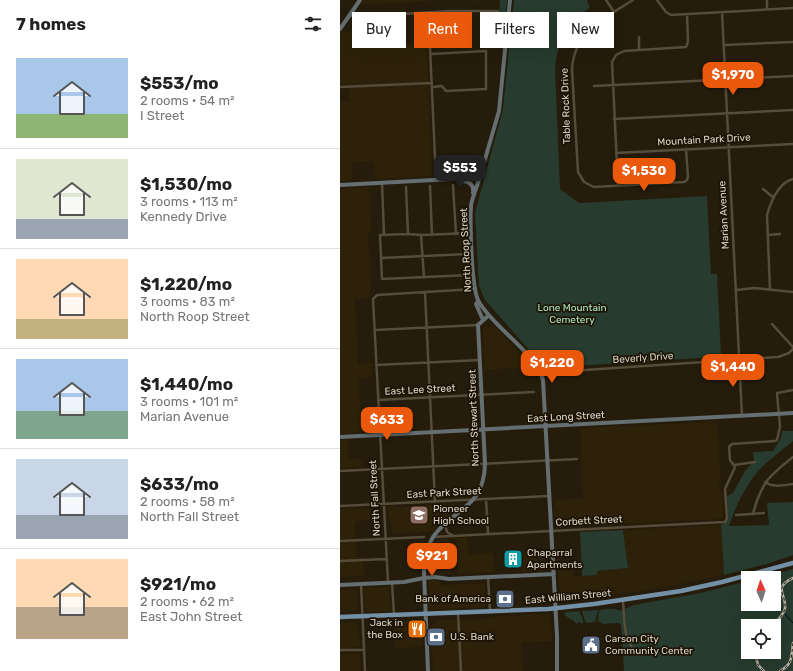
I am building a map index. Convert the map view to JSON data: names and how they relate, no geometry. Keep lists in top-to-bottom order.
{
  "streets": {
    "main road": ["East William Street"],
    "street": [
      "Table Rock Drive",
      "Mountain Park Drive",
      "Marian Avenue",
      "North Roop Street",
      "Beverly Drive",
      "East Lee Street",
      "East Long Street",
      "North Stewart Street",
      "East Park Street",
      "North Fall Street",
      "Corbett Street"
    ]
  },
  "crossings": [
    ["Mountain Park Drive", "Marian Avenue"],
    ["Marian Avenue", "Beverly Drive"],
    ["Marian Avenue", "East Long Street"],
    ["North Roop Street", "Beverly Drive"],
    ["North Roop Street", "East Long Street"],
    ["North Roop Street", "East Park Street"],
    ["North Roop Street", "Corbett Street"],
    ["North Roop Street", "East William Street"],
    ["East Lee Street", "North Stewart Street"],
    ["East Lee Street", "North Fall Street"],
    ["East Long Street", "North Stewart Street"],
    ["East Long Street", "North Fall Street"],
    ["North Stewart Street", "East Park Street"],
    ["North Stewart Street", "Corbett Street"],
    ["North Stewart Street", "East William Street"],
    ["East Park Street", "North Fall Street"],
    ["North Fall Street", "East William Street"]
  ],
  "parks": ["Lone Mountain Cemetery"],
  "places": {
    "school or university": ["Pioneer High School"],
    "building": ["Chaparral Apartments"],
    "bank": ["Bank of America", "U.S. Bank"],
    "restaurant": ["Jack in the Box"],
    "public building": ["Carson City Community Center"]
  },
  "north": "top",
  "page": {
    "heading": "7 homes",
    "chip": [
      "Buy",
      "Rent",
      "Filters",
      "New"
    ],
    "list": [
      {
        "name": "$553/mo",
        "note": "2 rooms · 54 m² · I Street"
      },
      {
        "name": "$1,530/mo",
        "note": "3 rooms · 113 m² · Kennedy Drive"
      },
      {
        "name": "$1,220/mo",
        "note": "3 rooms · 83 m² · North Roop Street"
      },
      {
        "name": "$1,440/mo",
        "note": "3 rooms · 101 m² · Marian Avenue"
      },
      {
        "name": "$633/mo",
        "note": "2 rooms · 58 m² · North Fall Street"
      },
      {
        "name": "$921/mo",
        "note": "2 rooms · 62 m² · East John Street"
      }
    ],
    "price": [
      "$1,970",
      "$553",
      "$1,530",
      "$1,220",
      "$1,440",
      "$633",
      "$921"
    ]
  }
}
